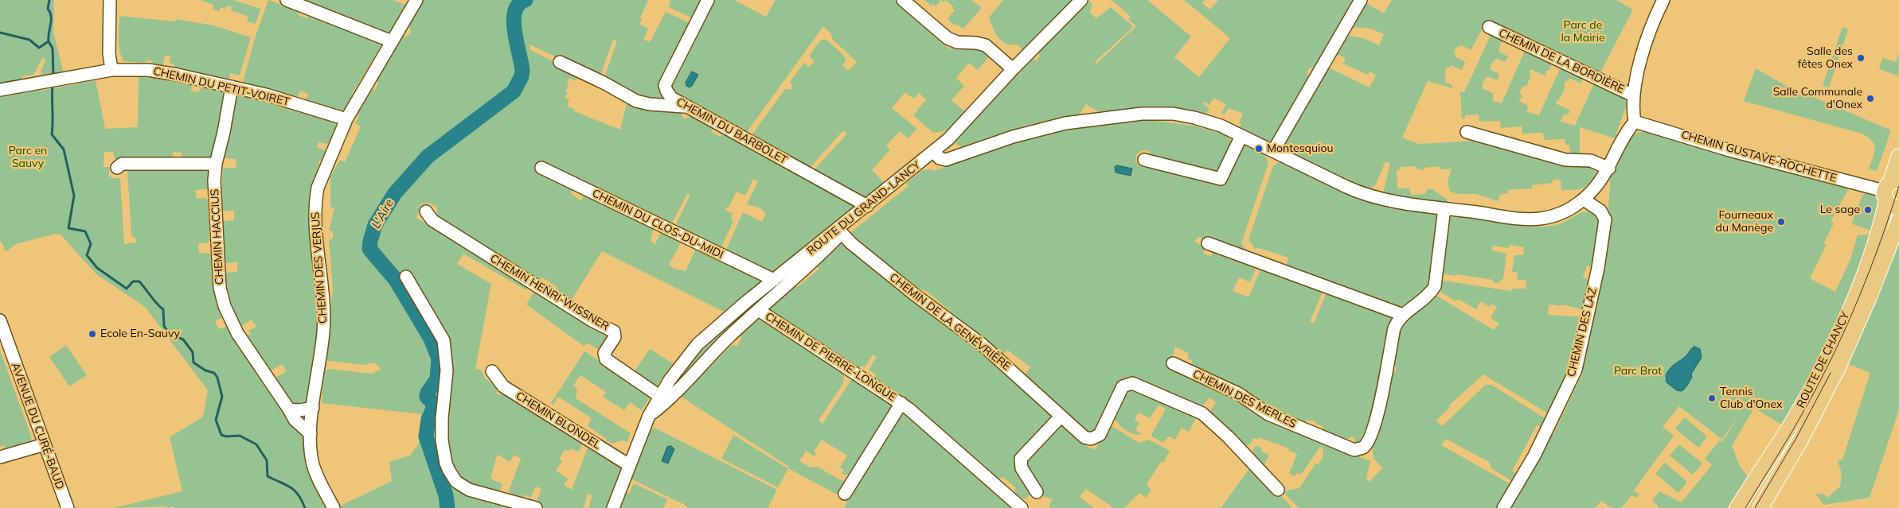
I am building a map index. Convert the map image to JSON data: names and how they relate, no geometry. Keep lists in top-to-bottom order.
{
  "streets": {
    "main road": ["ROUTE DE CHANCY"],
    "street": [
      "CHEMIN DE LA BORDIÈRE",
      "CHEMIN DU PETIT-VOIRET",
      "CHEMIN DU BARBOLET",
      "CHEMIN GUSTAVE-ROCHETTE",
      "ROUTE DU GRAND-LANCY",
      "CHEMIN DU CLOS-DU-MIDI",
      "CHEMIN HACCIUS",
      "CHEMIN DES VERJUS",
      "CHEMIN HENRI-WISSNER",
      "CHEMIN DE LA GENÉVRIÈRE",
      "CHEMIN DES LAZ",
      "CHEMIN DE PIERRE-LONGUE",
      "CHEMIN DES MERLES",
      "CHEMIN BLONDEL",
      "AVENUE DU CURÉ-BAUD"
    ]
  },
  "crossings": [
    ["CHEMIN DU PETIT-VOIRET", "CHEMIN HACCIUS"],
    ["CHEMIN DU PETIT-VOIRET", "CHEMIN DES VERJUS"],
    ["CHEMIN DU BARBOLET", "ROUTE DU GRAND-LANCY"],
    ["CHEMIN GUSTAVE-ROCHETTE", "ROUTE DE CHANCY"],
    ["ROUTE DU GRAND-LANCY", "CHEMIN DU CLOS-DU-MIDI"],
    ["ROUTE DU GRAND-LANCY", "CHEMIN HENRI-WISSNER"],
    ["ROUTE DU GRAND-LANCY", "CHEMIN DE LA GENÉVRIÈRE"],
    ["ROUTE DU GRAND-LANCY", "CHEMIN DE PIERRE-LONGUE"],
    ["ROUTE DU GRAND-LANCY", "CHEMIN BLONDEL"],
    ["CHEMIN HACCIUS", "CHEMIN DES VERJUS"]
  ],
  "water": ["L'Aire"],
  "parks": ["Parc de la Mairie", "Parc en Sauvy", "Parc Brot"],
  "places": [
    "Salle des fêtes Onex",
    "Salle Communale d'Onex",
    "Montesquiou",
    "Le sage",
    "Fourneaux du Manège",
    "Ecole En-Sauvy",
    "Tennis Club d'Onex"
  ]
}
